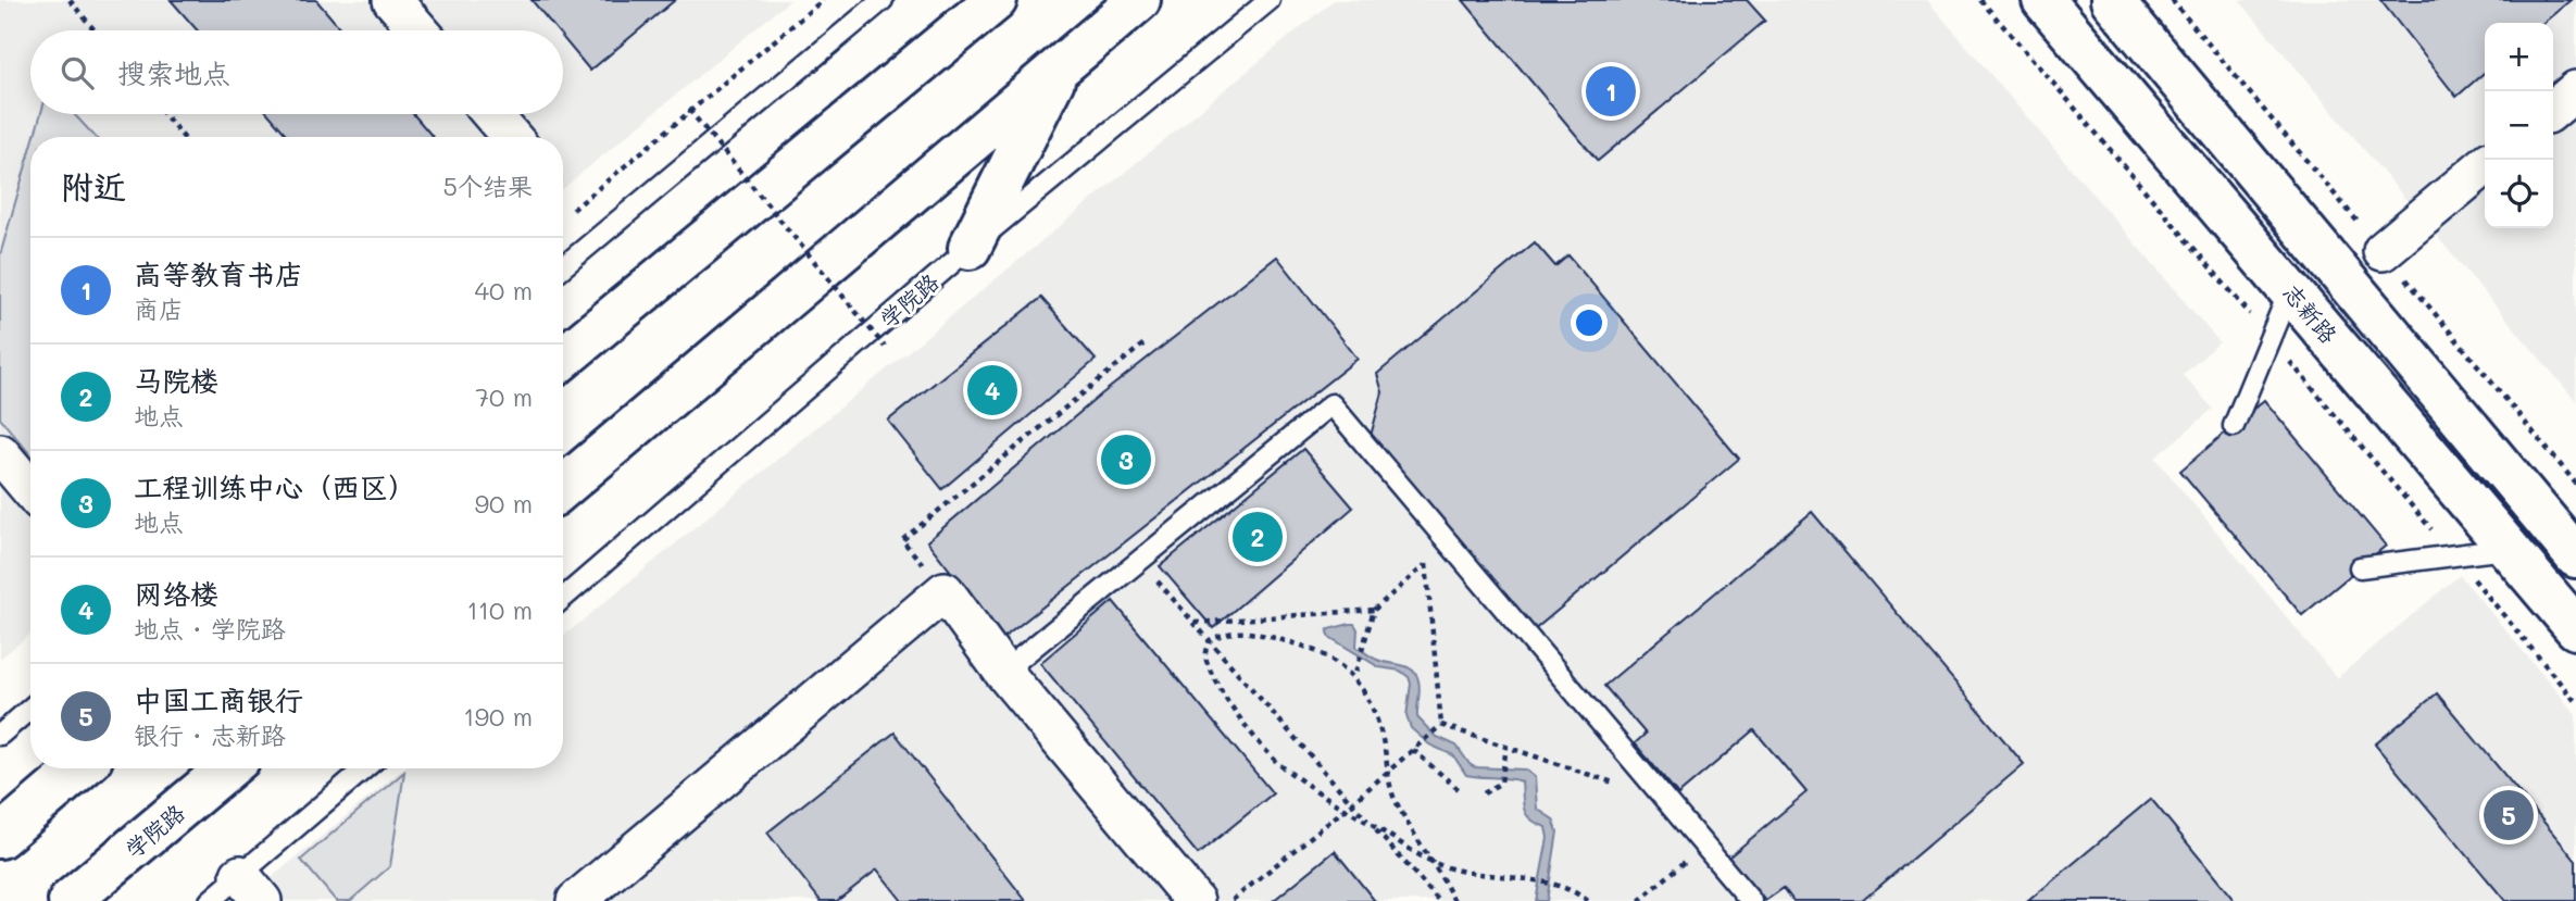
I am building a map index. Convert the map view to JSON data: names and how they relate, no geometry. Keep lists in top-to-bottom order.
{
  "streets": {
    "main road": ["学院路", "志新路"]
  },
  "page": {
    "map_buttons": ["+", "−"],
    "search": "搜索地点",
    "pins": [
      "1",
      "4",
      "3",
      "2",
      "5"
    ],
    "heading": ["附近", "5个结果"],
    "list": [
      {
        "mark": "1",
        "name": "高等教育书店",
        "note": "商店",
        "value": "40 m"
      },
      {
        "mark": "2",
        "name": "马院楼",
        "note": "地点",
        "value": "70 m"
      },
      {
        "mark": "3",
        "name": "工程训练中心（西区）",
        "note": "地点",
        "value": "90 m"
      },
      {
        "mark": "4",
        "name": "网络楼",
        "note": "地点 · 学院路",
        "value": "110 m"
      },
      {
        "mark": "5",
        "name": "中国工商银行",
        "note": "银行 · 志新路",
        "value": "190 m"
      }
    ]
  }
}
